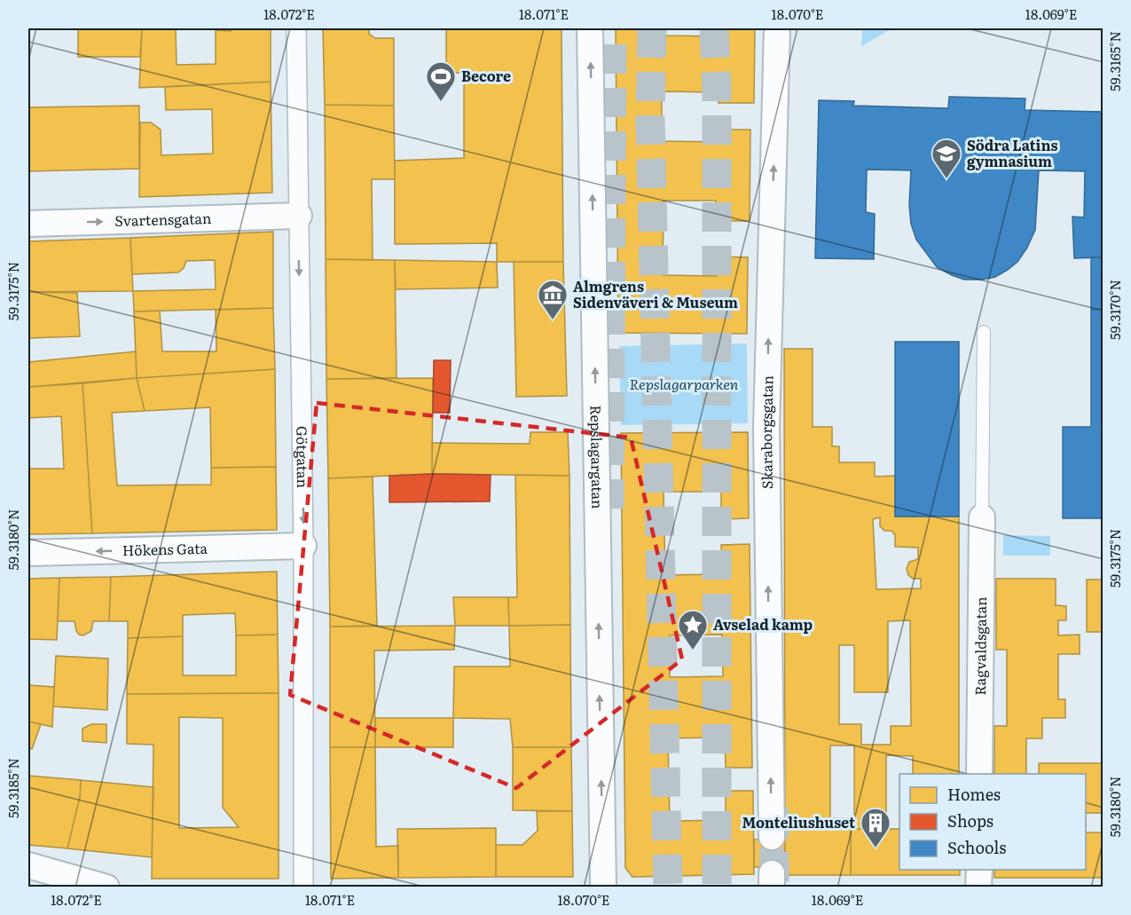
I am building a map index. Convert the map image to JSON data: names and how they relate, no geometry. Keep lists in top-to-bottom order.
{
  "streets": {
    "street": [
      "Svartensgatan",
      "Skaraborgsgatan",
      "Götgatan",
      "Repslagargatan",
      "Hökens Gata",
      "Ragvaldsgatan"
    ]
  },
  "crossings": [
    ["Svartensgatan", "Götgatan"],
    ["Götgatan", "Hökens Gata"]
  ],
  "one_way": [
    "Svartensgatan",
    "Skaraborgsgatan",
    "Götgatan",
    "Repslagargatan",
    "Hökens Gata"
  ],
  "parks": ["Repslagarparken"],
  "places": {
    "sports": ["Becore"],
    "school or university": ["Södra Latins gymnasium"],
    "museum": ["Almgrens Sidenväveri & Museum"],
    "place": ["Avselad kamp"],
    "building": ["Monteliushuset"]
  },
  "legend": ["Homes", "Shops", "Schools"],
  "coordinates": [
    "18.072°E",
    "18.071°E",
    "18.070°E",
    "18.069°E",
    "59.3165°N",
    "59.3175°N",
    "59.3170°N",
    "59.3180°N",
    "59.3185°N"
  ]
}
